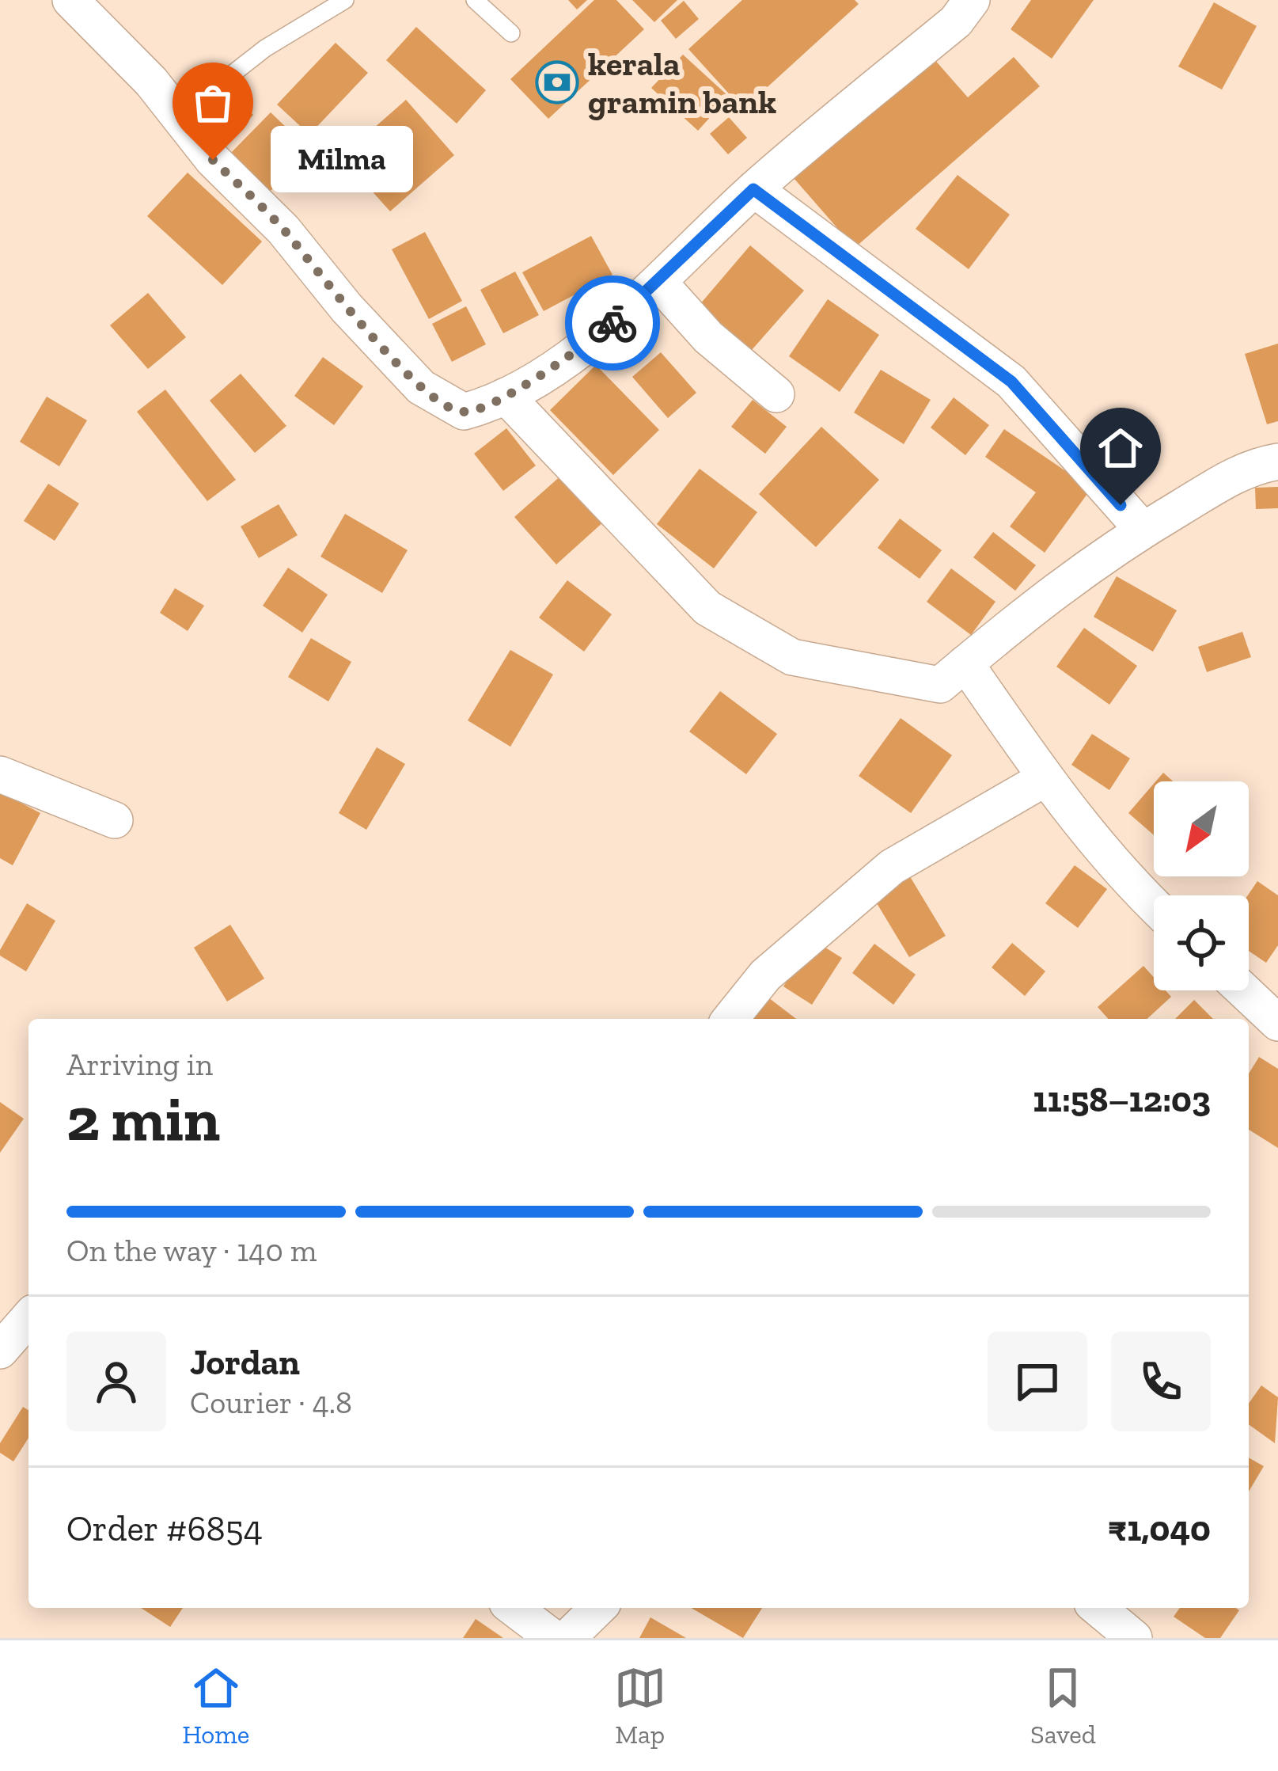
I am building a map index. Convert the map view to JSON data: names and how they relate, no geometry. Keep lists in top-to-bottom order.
{
  "places": {
    "bank": ["kerala gramin bank"],
    "other": ["Milma"]
  },
  "north": "bottom left",
  "page": {
    "bubble": "Milma",
    "heading": ["2 min", "Arriving in", "11:58–12:03"],
    "panel": [
      "Jordan",
      "Courier · 4.8",
      "Order #6854",
      "₹1,040"
    ],
    "bar": "On the way · 140 m",
    "tabs": ["Home", "Map", "Saved"]
  }
}
